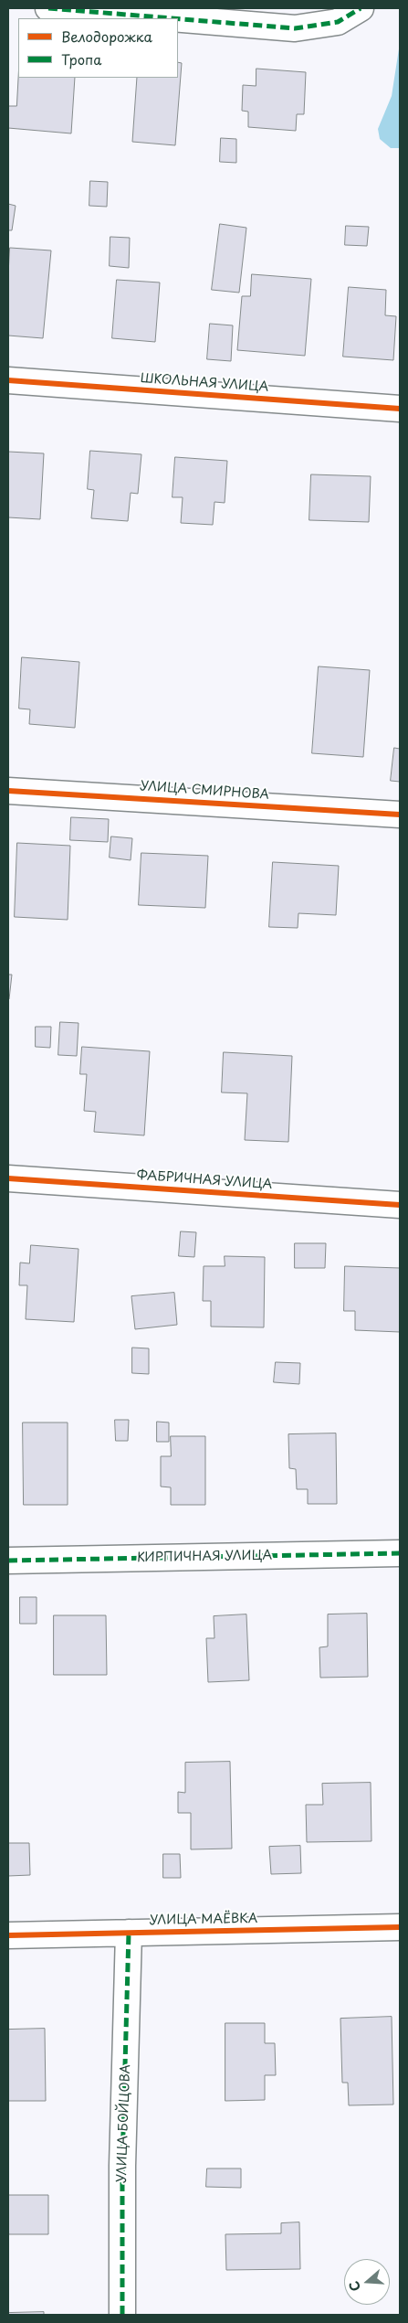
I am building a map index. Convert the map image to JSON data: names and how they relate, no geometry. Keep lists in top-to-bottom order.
{
  "streets": {
    "street": [
      "ШКОЛЬНАЯ УЛИЦА",
      "УЛИЦА СМИРНОВА",
      "ФАБРИЧНАЯ УЛИЦА",
      "КИРПИЧНАЯ УЛИЦА",
      "УЛИЦА МАЁВКА",
      "УЛИЦА БОЙЦОВА"
    ]
  },
  "crossings": [
    ["УЛИЦА МАЁВКА", "УЛИЦА БОЙЦОВА"]
  ],
  "legend": ["Велодорожка", "Тропа"],
  "north": "left"
}
